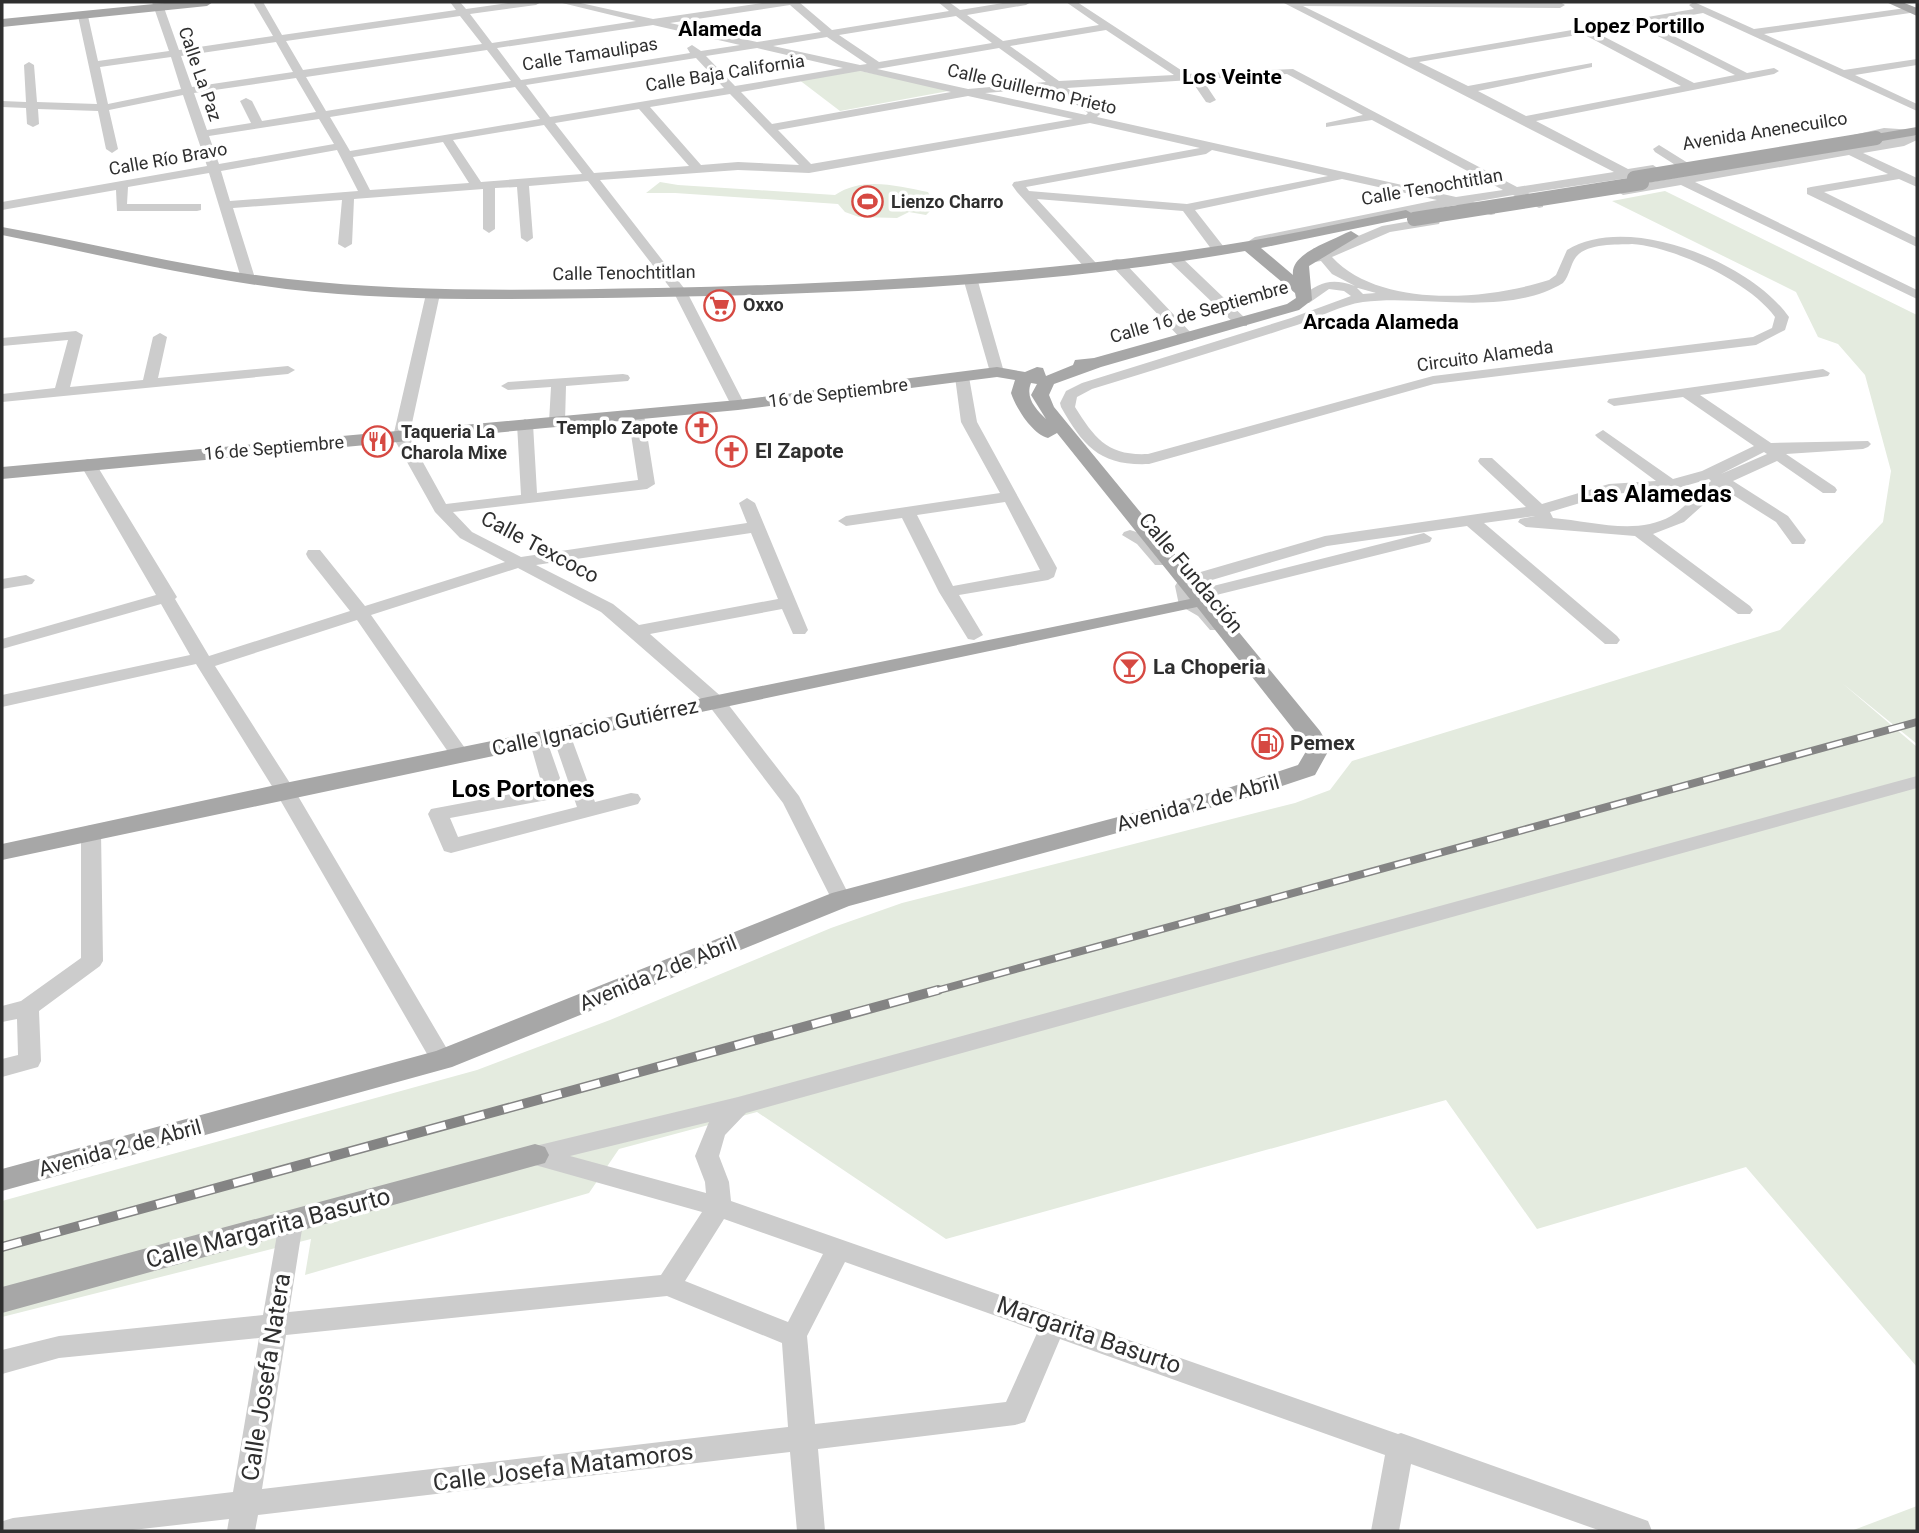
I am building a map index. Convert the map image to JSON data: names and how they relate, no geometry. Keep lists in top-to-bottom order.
{
  "streets": {
    "main road": [
      "Avenida Anenecuilco",
      "Calle Tenochtitlan",
      "Calle 16 de Septiembre",
      "16 de Septiembre",
      "Calle Fundación",
      "Calle Ignacio Gutiérrez",
      "Avenida 2 de Abril",
      "Calle Margarita Basurto"
    ],
    "street": [
      "Calle Tamaulipas",
      "Calle Baja California",
      "Calle La Paz",
      "Calle Guillermo Prieto",
      "Calle Río Bravo",
      "Circuito Alameda",
      "Calle Texcoco",
      "Margarita Basurto",
      "Calle Josefa Natera",
      "Calle Josefa Matamoros"
    ]
  },
  "crossings": [
    ["Calle Tamaulipas", "Calle La Paz"],
    ["Calle Tamaulipas", "Calle Guillermo Prieto"],
    ["Calle Baja California", "Calle Guillermo Prieto"],
    ["Calle Baja California", "Calle Río Bravo"],
    ["Calle La Paz", "Calle Río Bravo"],
    ["Calle La Paz", "Calle Tenochtitlan"],
    ["Calle Guillermo Prieto", "Calle Tenochtitlan"],
    ["Avenida Anenecuilco", "Calle Tenochtitlan"],
    ["Calle Tenochtitlan", "Calle 16 de Septiembre"],
    ["Calle Tenochtitlan", "Circuito Alameda"],
    ["Calle 16 de Septiembre", "Circuito Alameda"],
    ["16 de Septiembre", "Calle Texcoco"],
    ["16 de Septiembre", "Calle Fundación"],
    ["Calle Texcoco", "Calle Ignacio Gutiérrez"],
    ["Calle Texcoco", "Avenida 2 de Abril"],
    ["Calle Fundación", "Calle Ignacio Gutiérrez"],
    ["Calle Fundación", "Avenida 2 de Abril"],
    ["Calle Margarita Basurto", "Margarita Basurto"],
    ["Calle Margarita Basurto", "Calle Josefa Natera"],
    ["Margarita Basurto", "Calle Josefa Matamoros"],
    ["Calle Josefa Natera", "Calle Josefa Matamoros"]
  ],
  "districts": [
    "Lopez Portillo",
    "Alameda",
    "Los Veinte",
    "Arcada Alameda",
    "Las Alamedas",
    "Los Portones"
  ],
  "places": {
    "sports": ["Lienzo Charro"],
    "supermarket": ["Oxxo"],
    "church": ["Templo Zapote", "El Zapote"],
    "restaurant": ["Taqueria La Charola Mixe"],
    "bar": ["La Choperia"],
    "fuel station": ["Pemex"]
  }
}
